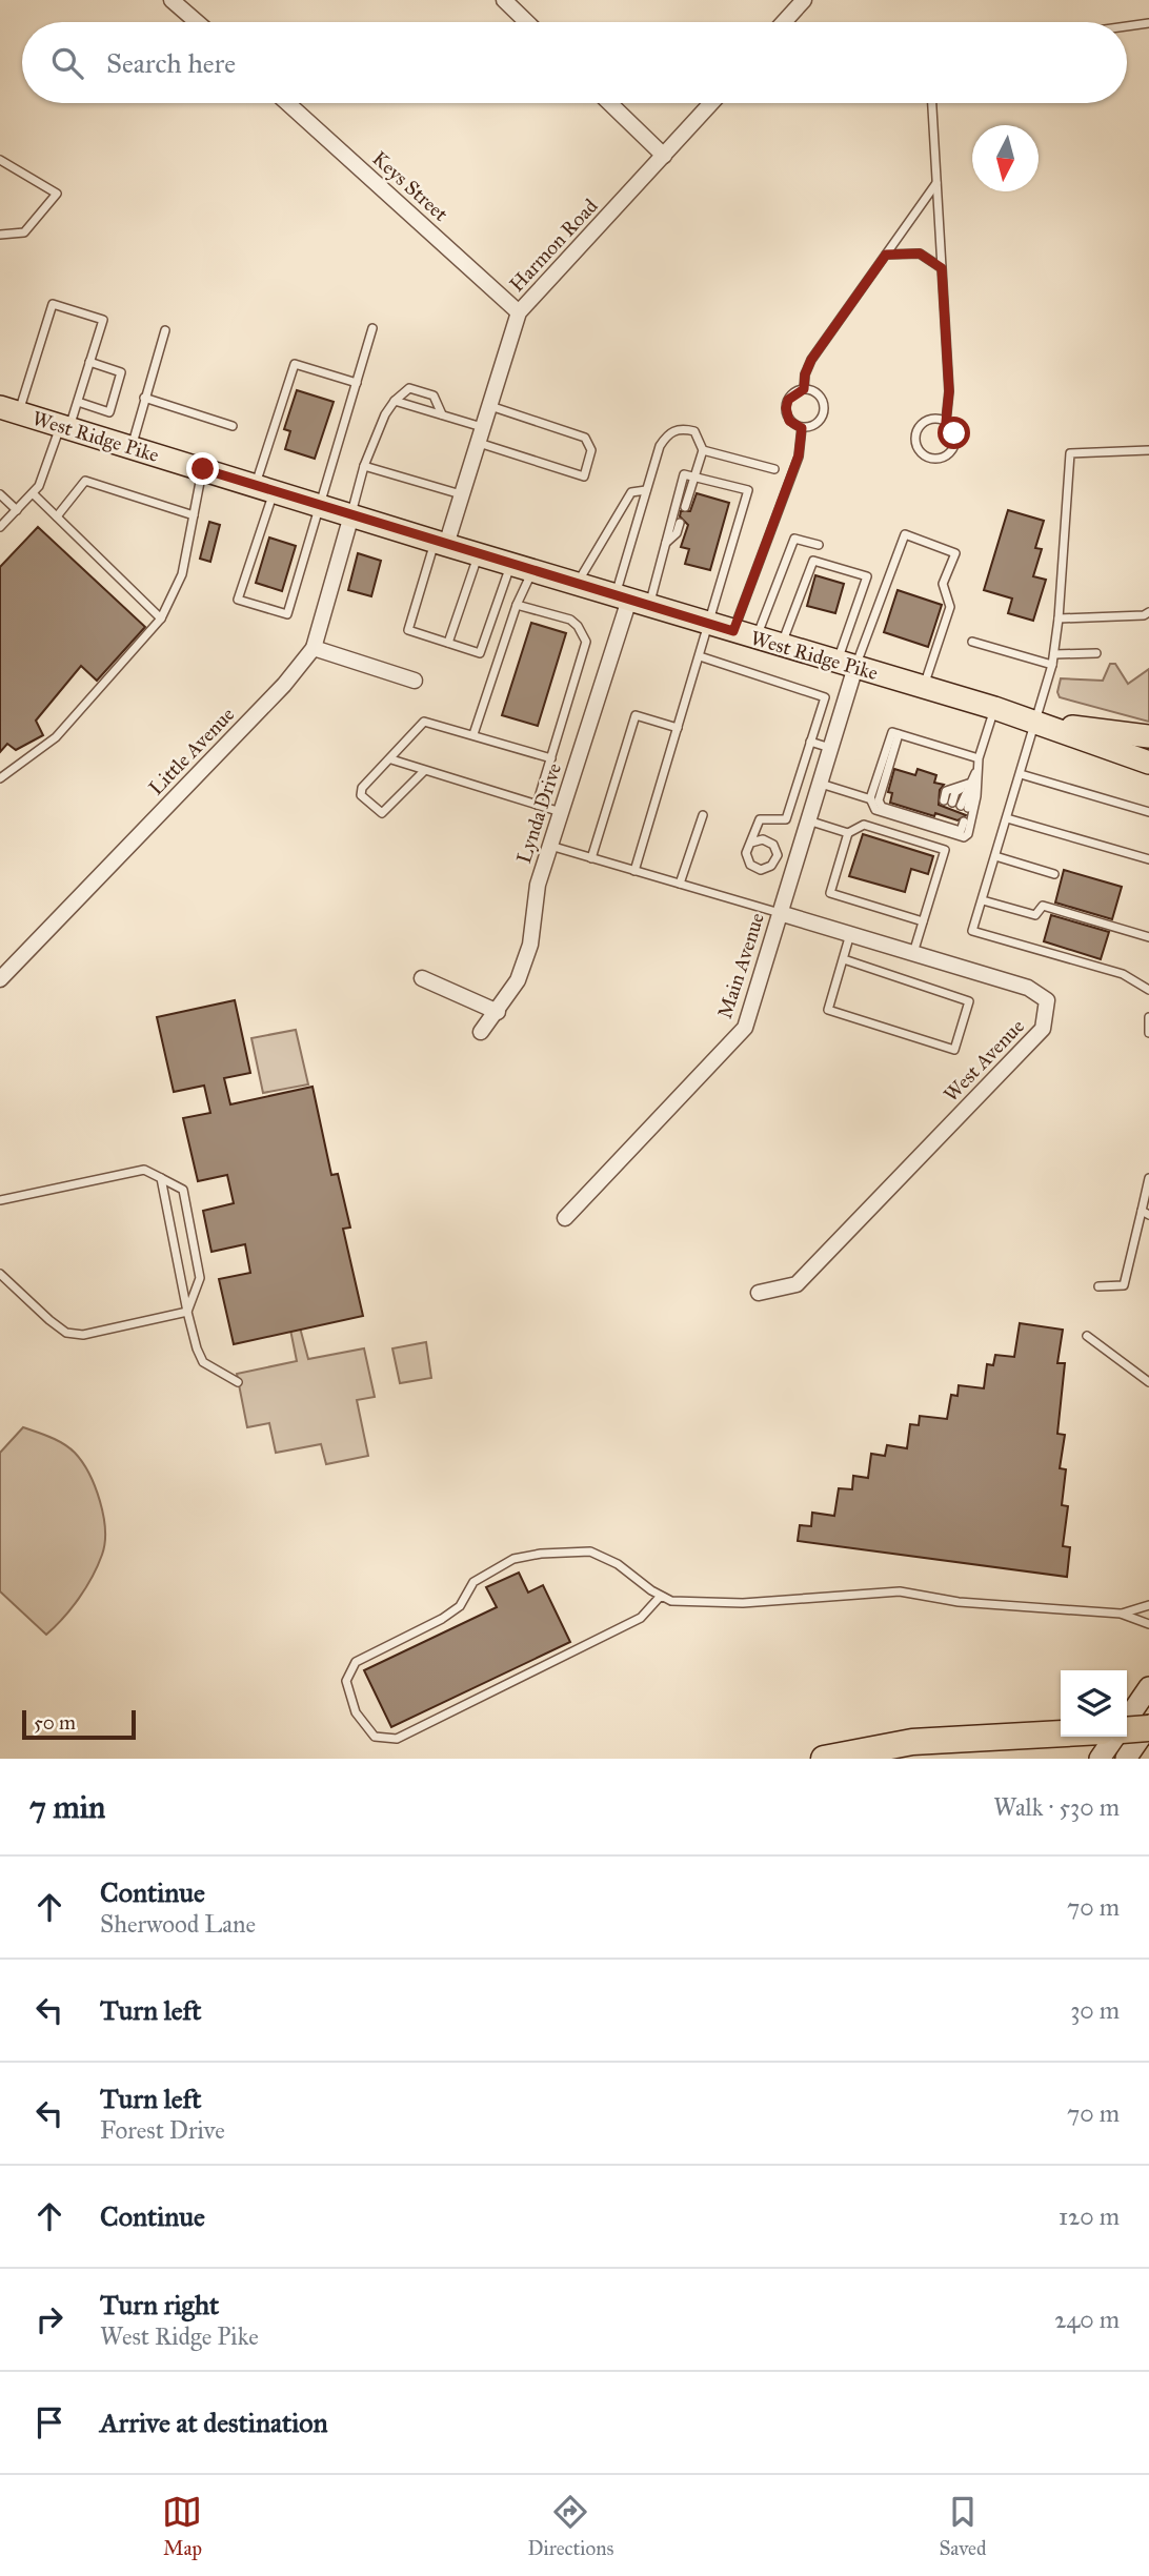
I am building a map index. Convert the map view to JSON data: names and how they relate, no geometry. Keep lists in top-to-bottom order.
{
  "streets": {
    "main road": ["West Ridge Pike"],
    "street": [
      "Keys Street",
      "Harmon Road",
      "Little Avenue",
      "Lynda Drive",
      "Main Avenue",
      "West Avenue"
    ]
  },
  "crossings": [
    ["Keys Street", "Harmon Road"],
    ["Harmon Road", "West Ridge Pike"],
    ["West Ridge Pike", "Little Avenue"],
    ["West Ridge Pike", "Lynda Drive"],
    ["West Ridge Pike", "Main Avenue"],
    ["Main Avenue", "West Avenue"]
  ],
  "scale_bar": "50 m",
  "north": "bottom",
  "page": {
    "search": "Search here",
    "scale": "50 m",
    "heading": ["7 min", "Walk · 530 m"],
    "list": [
      ["Continue", "Sherwood Lane", "70 m"],
      ["Turn left", "30 m"],
      ["Turn left", "Forest Drive", "70 m"],
      ["Continue", "120 m"],
      ["Turn right", "West Ridge Pike", "240 m"],
      "Arrive at destination"
    ],
    "nav": ["Map", "Directions", "Saved"]
  }
}
